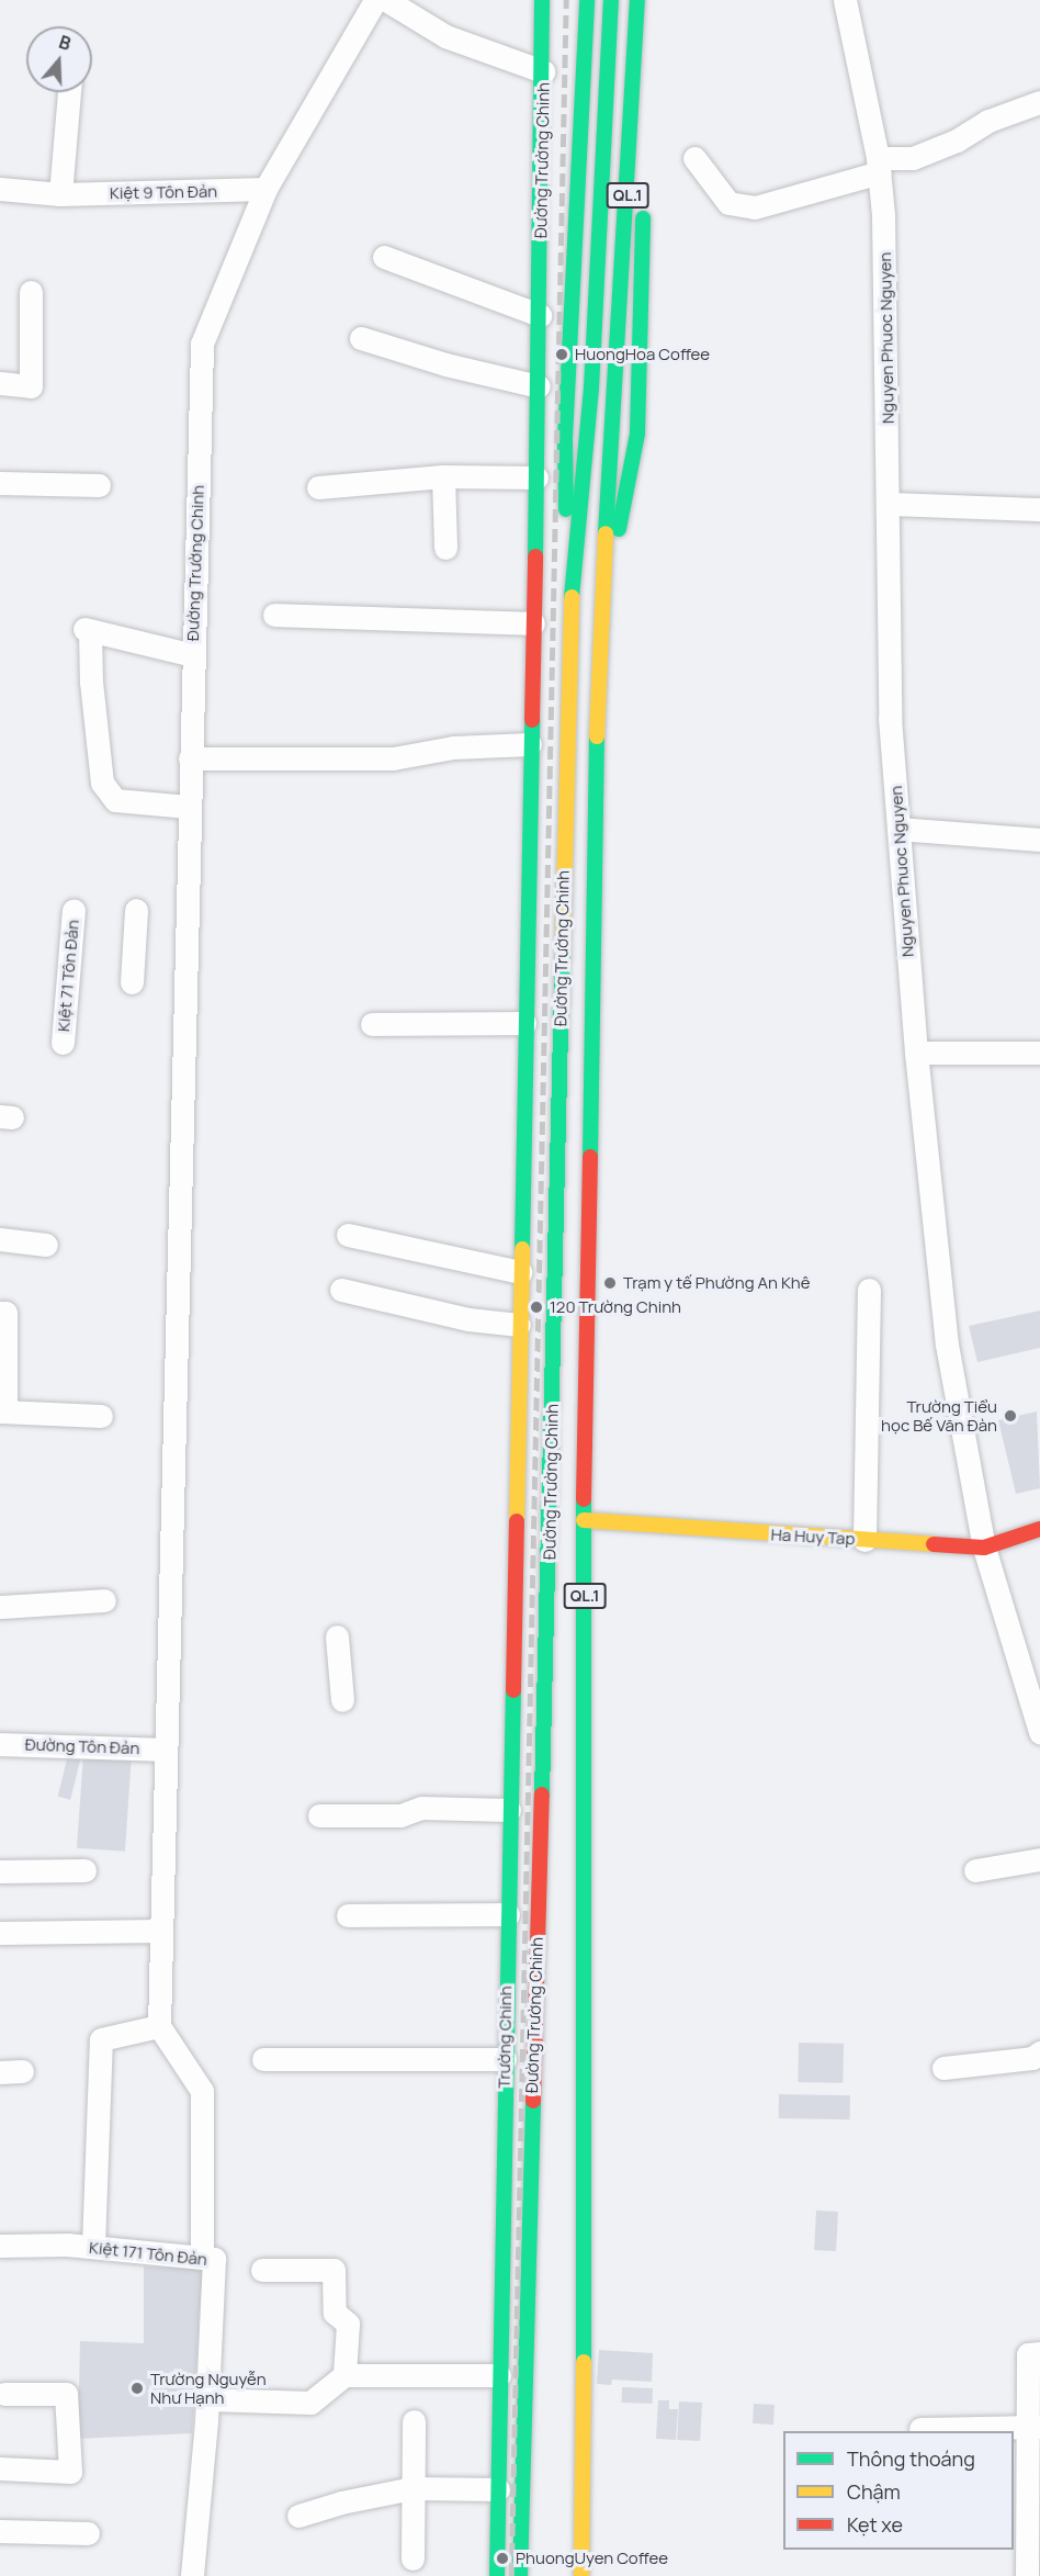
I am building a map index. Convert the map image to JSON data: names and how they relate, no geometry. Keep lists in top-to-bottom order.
{
  "streets": {
    "main road": [
      "Đường Trường Chinh",
      "QL.1",
      "Ha Huy Tap",
      "Trường Chinh"
    ],
    "street": [
      "Kiệt 9 Tôn Đản",
      "Nguyen Phuoc Nguyen",
      "Kiệt 71 Tôn Đản",
      "Đường Tôn Đản",
      "Kiệt 171 Tôn Đản"
    ]
  },
  "crossings": [
    ["Đường Trường Chinh", "Kiệt 9 Tôn Đản"],
    ["Đường Trường Chinh", "Ha Huy Tap"],
    ["Đường Trường Chinh", "Đường Tôn Đản"],
    ["Đường Trường Chinh", "Trường Chinh"],
    ["Nguyen Phuoc Nguyen", "Ha Huy Tap"]
  ],
  "places": [
    "HuongHoa Coffee",
    "Trạm y tế Phường An Khê",
    "120 Trường Chinh",
    "Trường Tiểu học Bế Văn Đàn",
    "Trường Nguyễn Như Hạnh",
    "PhuongUyen Coffee"
  ],
  "legend": ["Thông thoáng", "Chậm", "Kẹt xe"],
  "north": "top"
}
